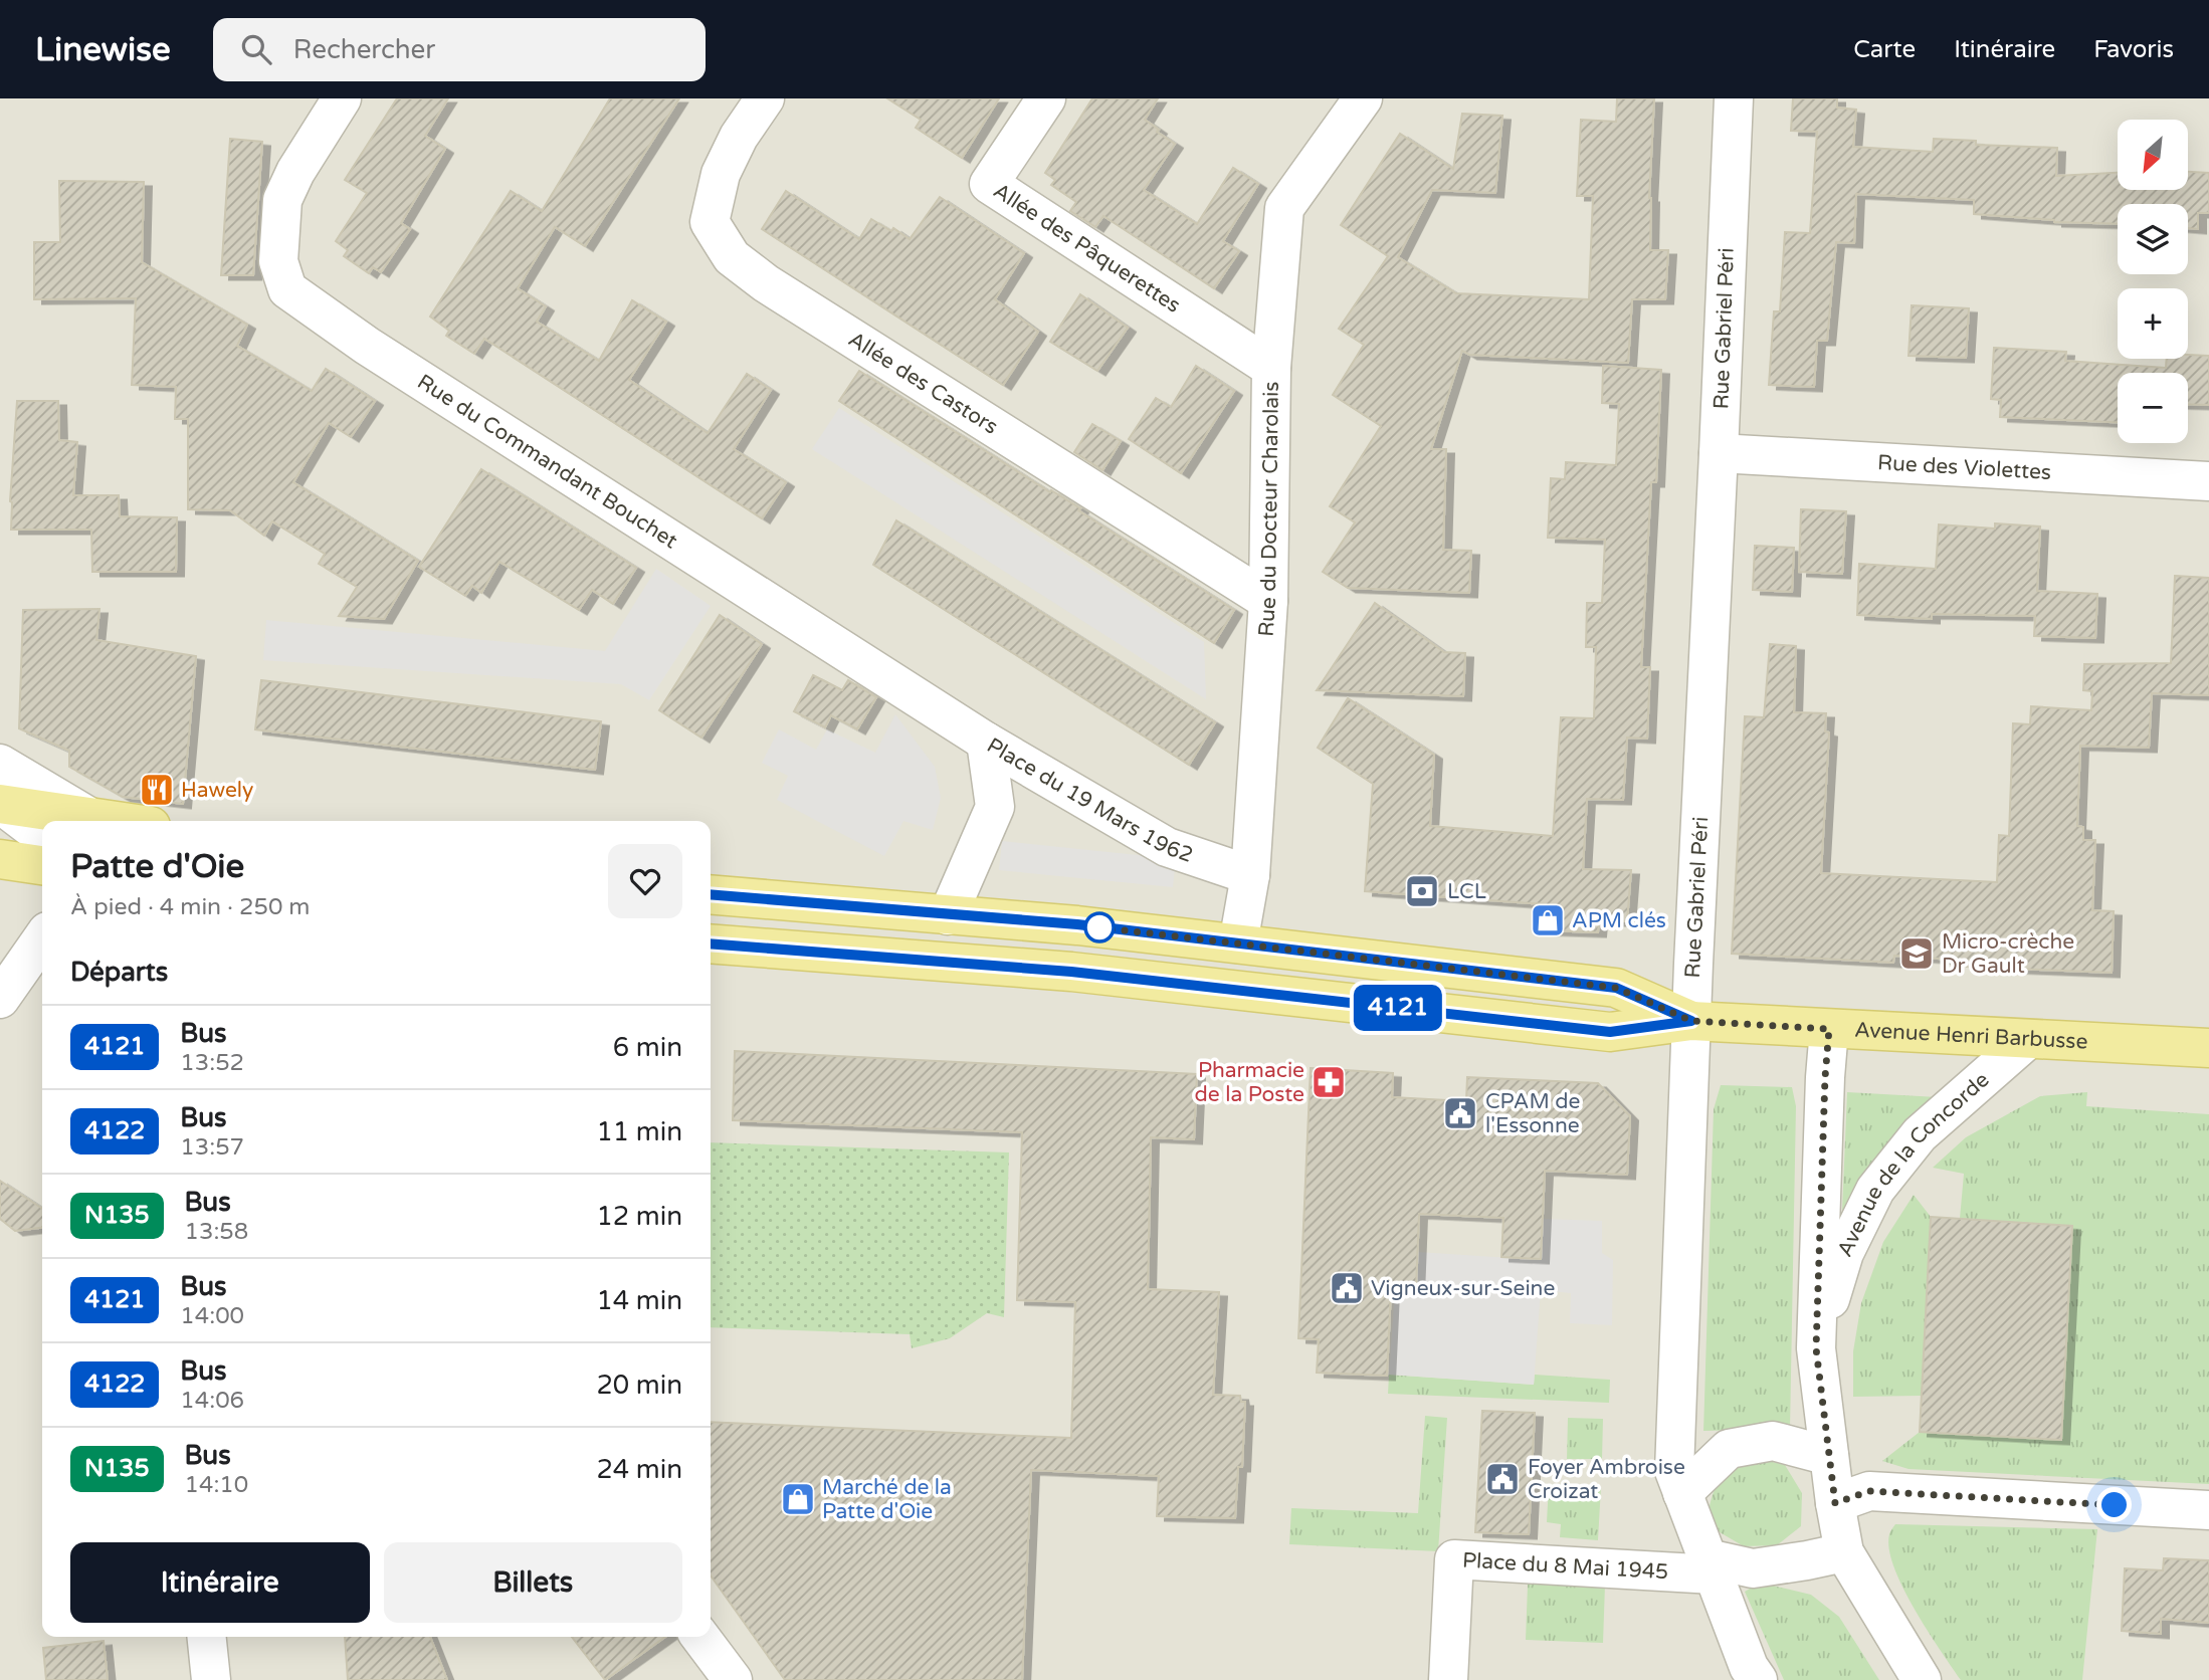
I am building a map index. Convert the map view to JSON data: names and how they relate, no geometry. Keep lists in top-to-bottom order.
{
  "streets": {
    "main road": ["Avenue Henri Barbusse"],
    "street": [
      "Allée des Pâquerettes",
      "Rue Gabriel Péri",
      "Allée des Castors",
      "Rue du Commandant Bouchet",
      "Rue des Violettes",
      "Rue du Docteur Charolais",
      "Place du 19 Mars 1962",
      "Avenue de la Concorde",
      "Place du 8 Mai 1945"
    ]
  },
  "crossings": [
    ["Allée des Pâquerettes", "Rue du Docteur Charolais"],
    ["Rue Gabriel Péri", "Rue des Violettes"],
    ["Rue Gabriel Péri", "Avenue Henri Barbusse"],
    ["Rue Gabriel Péri", "Avenue de la Concorde"],
    ["Rue Gabriel Péri", "Place du 8 Mai 1945"],
    ["Allée des Castors", "Rue du Docteur Charolais"],
    ["Rue du Commandant Bouchet", "Place du 19 Mars 1962"],
    ["Rue du Docteur Charolais", "Place du 19 Mars 1962"],
    ["Rue du Docteur Charolais", "Avenue Henri Barbusse"],
    ["Place du 19 Mars 1962", "Avenue Henri Barbusse"],
    ["Avenue Henri Barbusse", "Avenue de la Concorde"],
    ["Avenue de la Concorde", "Place du 8 Mai 1945"]
  ],
  "places": {
    "restaurant": ["Hawely"],
    "bank": ["LCL"],
    "shop": ["APM clés", "Marché de la Patte d'Oie"],
    "school or university": ["Micro-crèche Dr Gault"],
    "pharmacy": ["Pharmacie de la Poste"],
    "public building": ["CPAM de l'Essonne", "Vigneux-sur-Seine", "Foyer Ambroise Croizat"]
  },
  "lines": ["bus line 4121"],
  "north": "bottom left",
  "page": {
    "header": "Linewise",
    "search": "Rechercher",
    "nav": ["Carte", "Itinéraire", "Favoris"],
    "on_map": "4121",
    "map_buttons": ["+", "−"],
    "heading": [
      ["Patte d'Oie", "À pied · 4 min · 250 m"],
      "Départs"
    ],
    "list": [
      {
        "mark": "4121",
        "name": "Bus",
        "note": "13:52",
        "value": "6 min"
      },
      {
        "mark": "4122",
        "name": "Bus",
        "note": "13:57",
        "value": "11 min"
      },
      {
        "mark": "N135",
        "name": "Bus",
        "note": "13:58",
        "value": "12 min"
      },
      {
        "mark": "4121",
        "name": "Bus",
        "note": "14:00",
        "value": "14 min"
      },
      {
        "mark": "4122",
        "name": "Bus",
        "note": "14:06",
        "value": "20 min"
      },
      {
        "mark": "N135",
        "name": "Bus",
        "note": "14:10",
        "value": "24 min"
      }
    ],
    "buttons": ["Itinéraire", "Billets"]
  }
}
